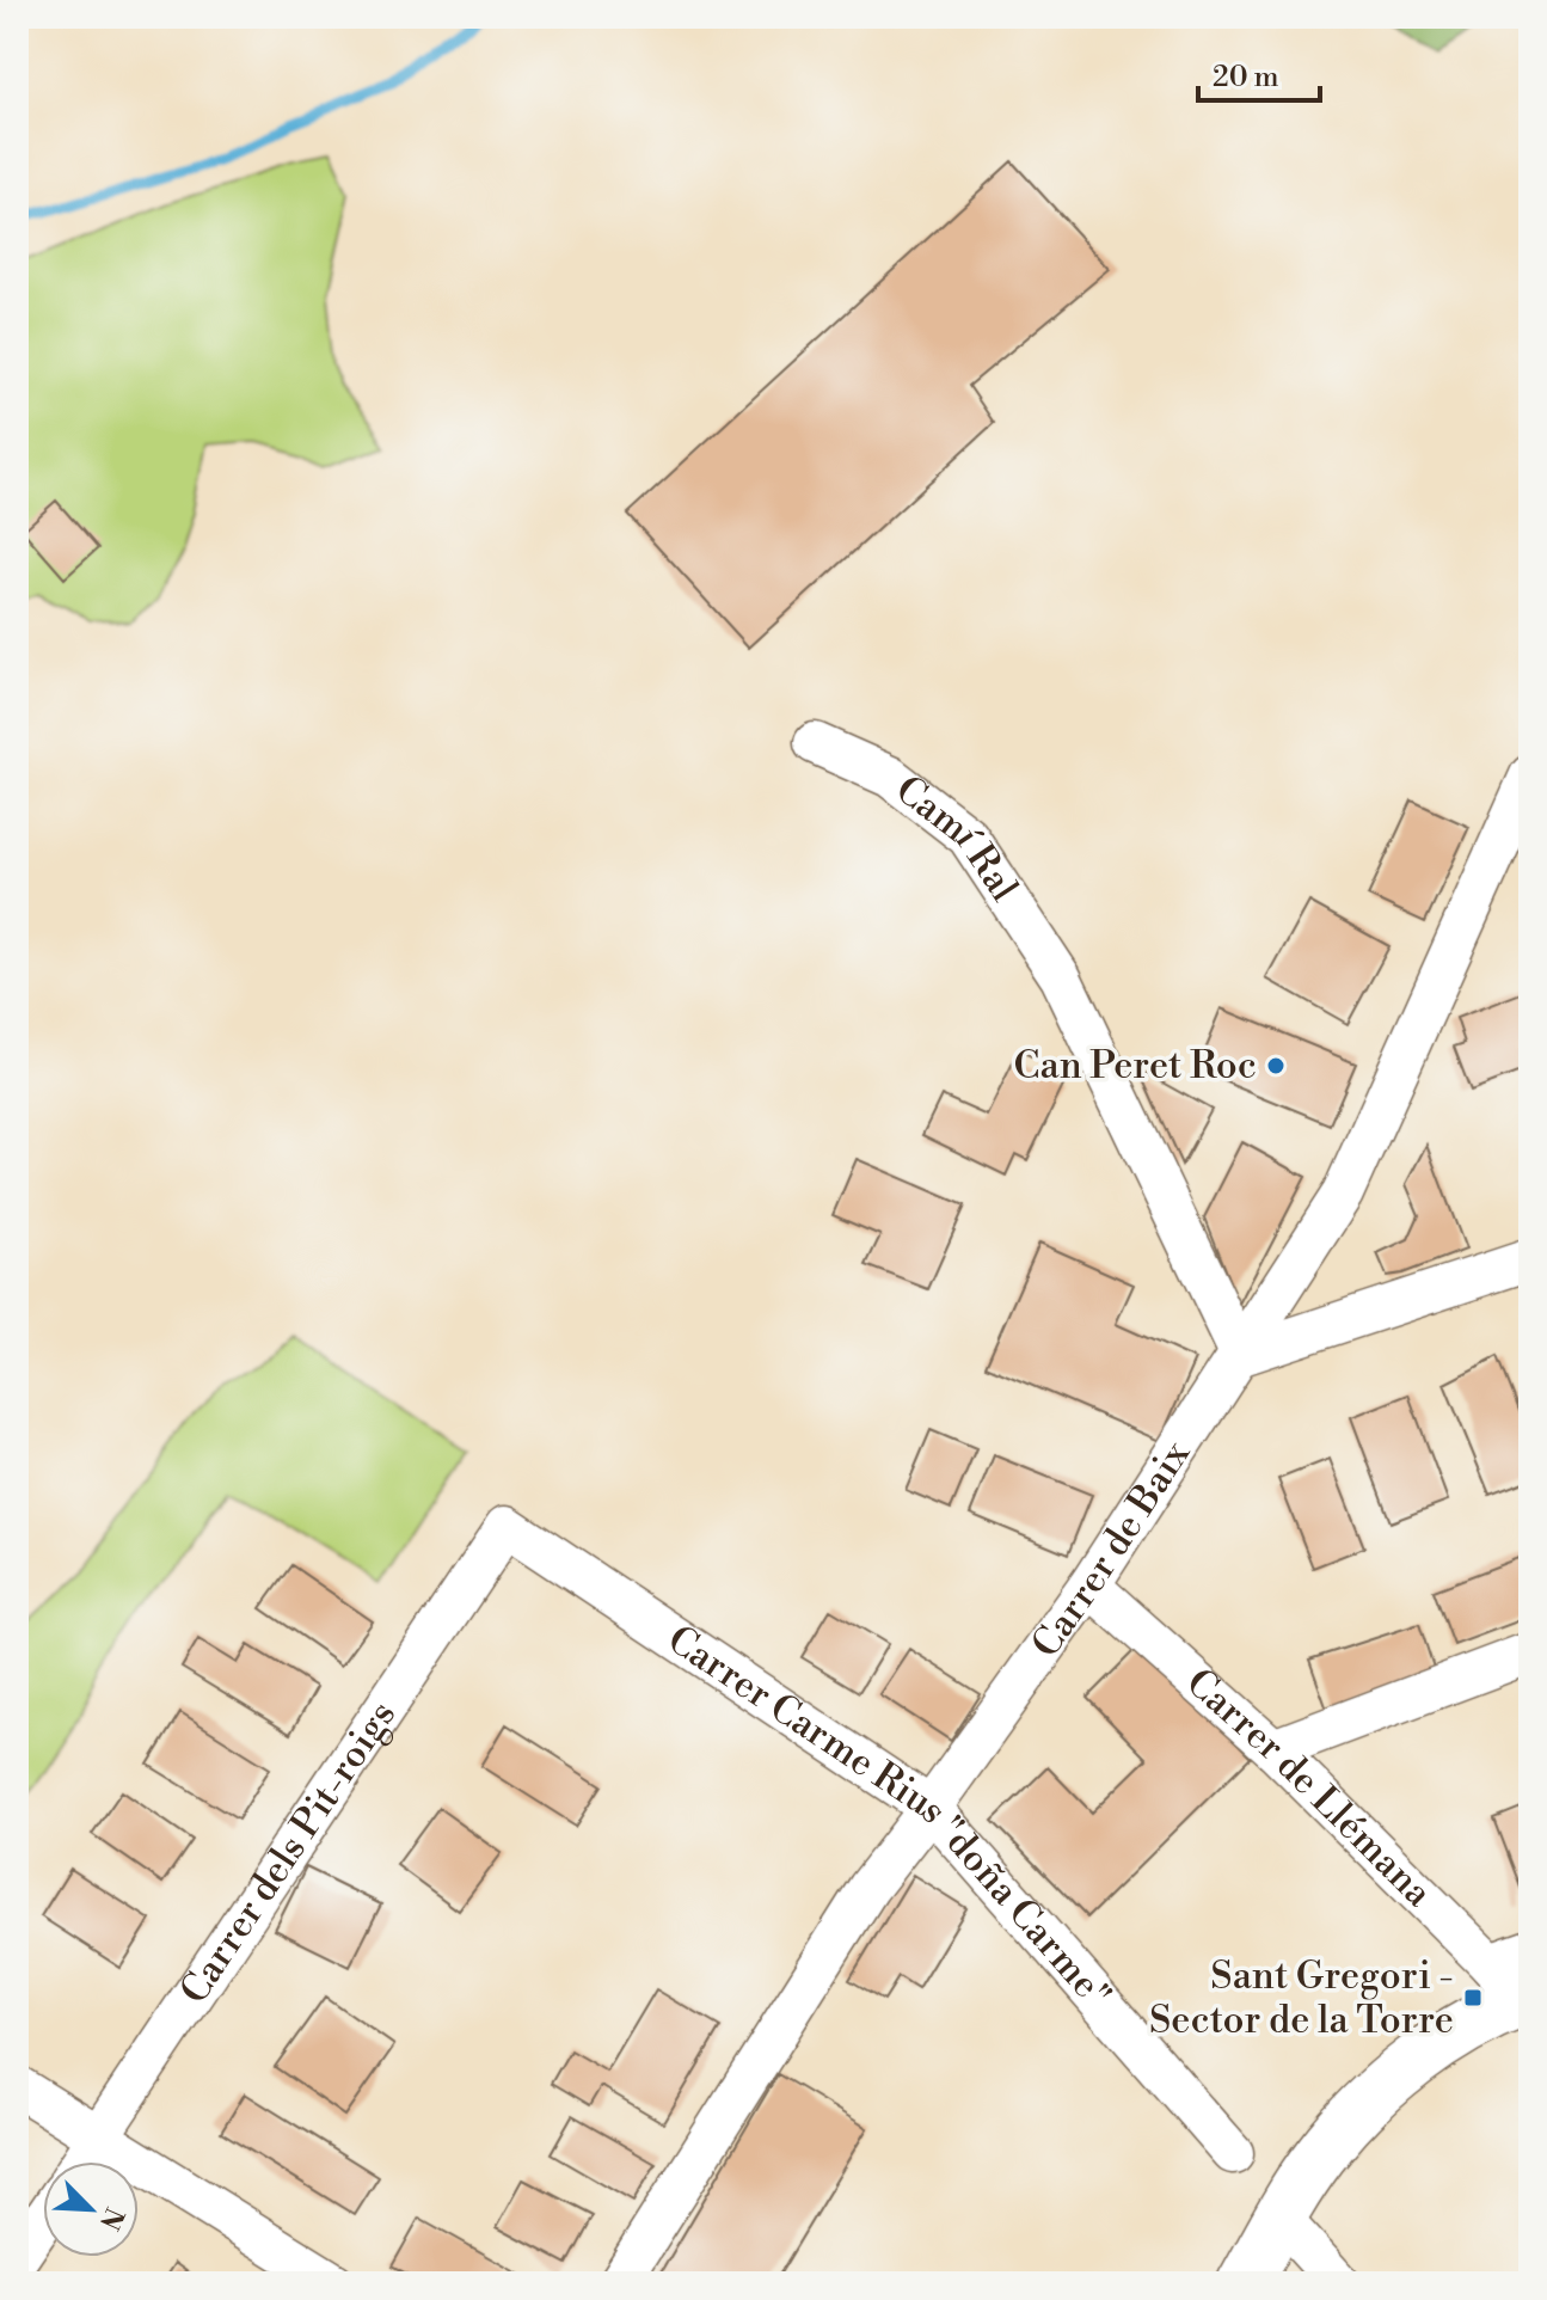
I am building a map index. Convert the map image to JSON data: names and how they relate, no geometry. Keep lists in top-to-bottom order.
{
  "streets": {
    "street": [
      "Camí Ral",
      "Carrer de Baix",
      "Carrer de Llémana",
      "Carrer Carme Rius \"doña Carme\"",
      "Carrer dels Pit-roigs"
    ]
  },
  "crossings": [
    ["Camí Ral", "Carrer de Baix"],
    ["Carrer de Baix", "Carrer de Llémana"],
    ["Carrer de Baix", "Carrer Carme Rius \"doña Carme\""],
    ["Carrer Carme Rius \"doña Carme\"", "Carrer dels Pit-roigs"]
  ],
  "places": {
    "other": ["Can Peret Roc"],
    "transit": ["Sant Gregori - Sector de la Torre"]
  },
  "scale_bar": "20 m",
  "north": "bottom right"
}
